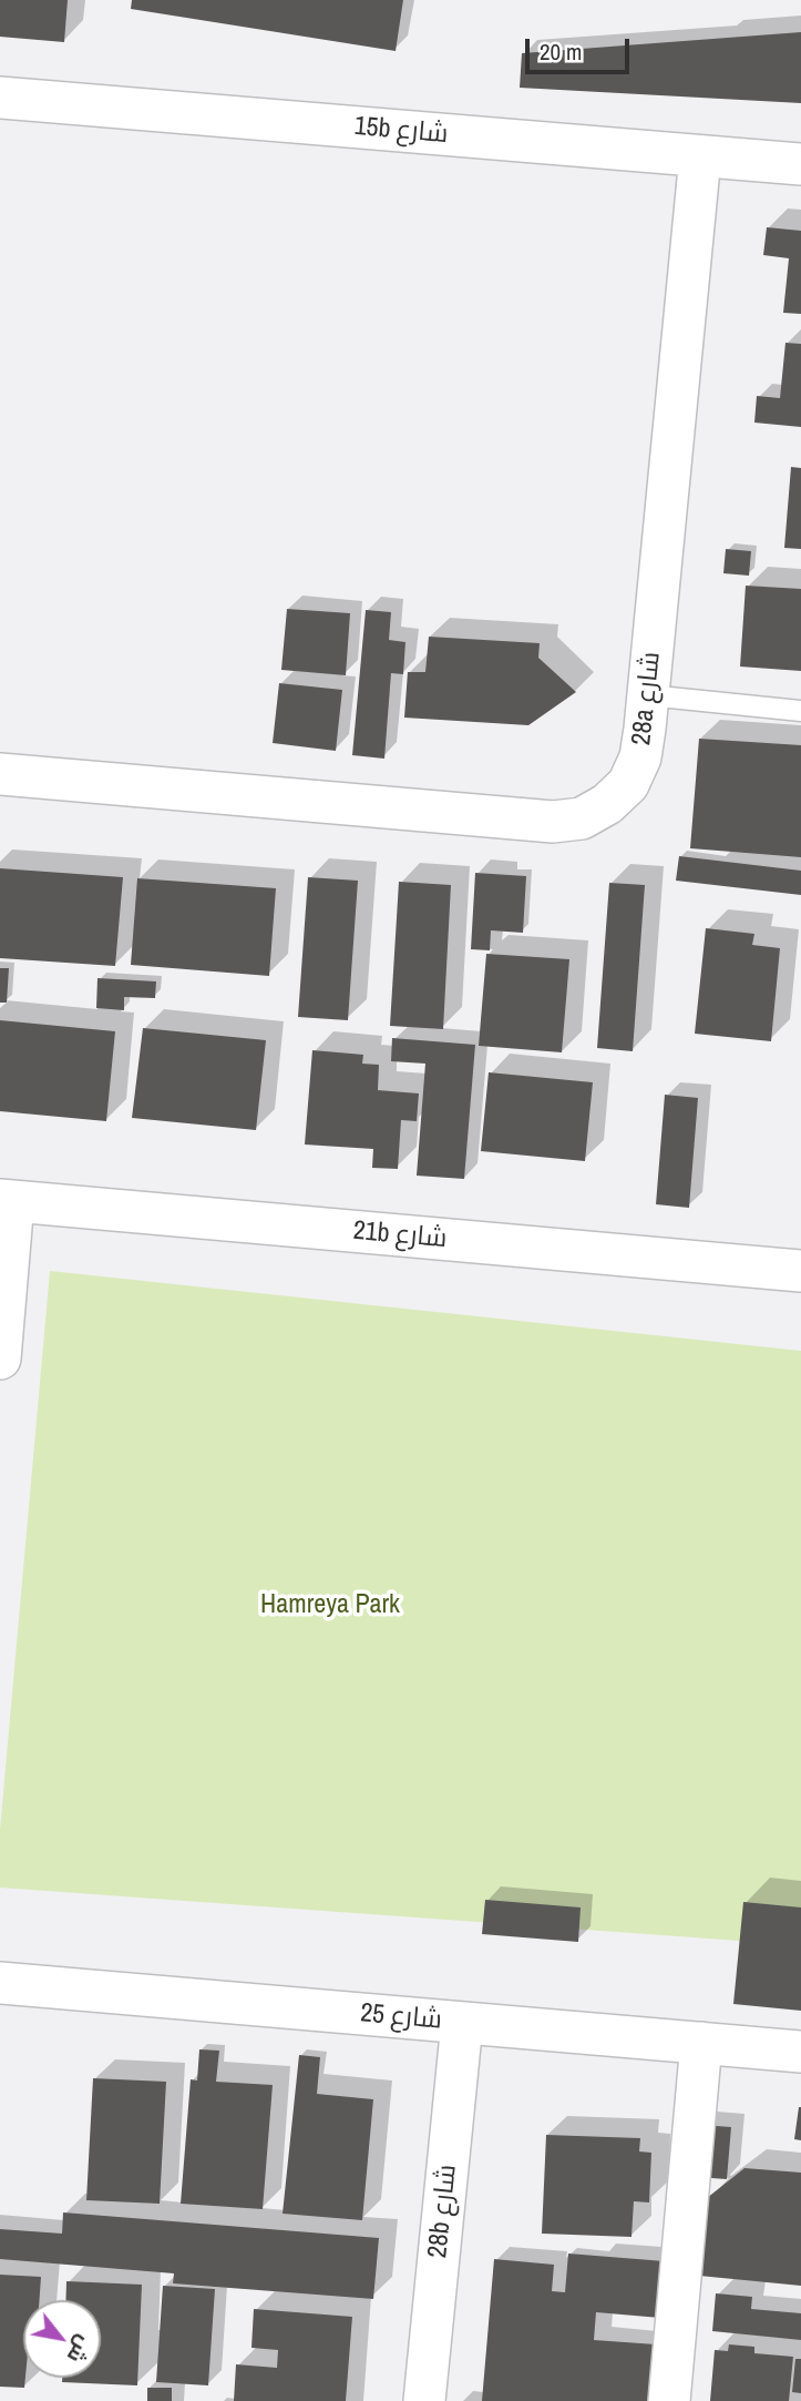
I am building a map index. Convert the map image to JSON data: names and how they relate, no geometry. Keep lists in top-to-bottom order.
{
  "streets": {
    "street": [
      "15b شارع",
      "28a شارع",
      "21b شارع",
      "شارع 25",
      "28b شارع"
    ]
  },
  "crossings": [
    ["15b شارع", "28a شارع"],
    ["شارع 25", "28b شارع"]
  ],
  "parks": ["Hamreya Park"],
  "scale_bar": "20 m",
  "north": "bottom right"
}
